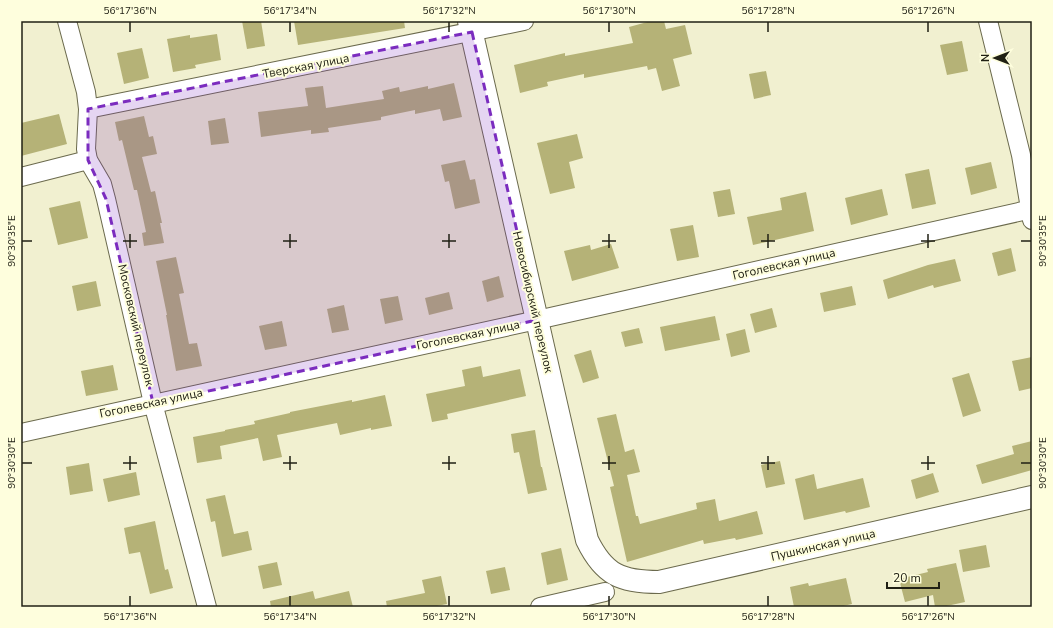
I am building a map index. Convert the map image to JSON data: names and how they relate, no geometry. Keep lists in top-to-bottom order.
{
  "streets": {
    "street": [
      "Тверская улица",
      "Гоголевская улица",
      "Новосибирский переулок",
      "Московский переулок",
      "Пушкинская улица"
    ]
  },
  "crossings": [
    ["Тверская улица", "Новосибирский переулок"],
    ["Тверская улица", "Московский переулок"],
    ["Гоголевская улица", "Новосибирский переулок"],
    ["Гоголевская улица", "Московский переулок"],
    ["Новосибирский переулок", "Пушкинская улица"]
  ],
  "scale_bar": "20 m",
  "north": "left",
  "coordinates": [
    "56°17'36\"N",
    "56°17'34\"N",
    "56°17'32\"N",
    "56°17'30\"N",
    "56°17'28\"N",
    "56°17'26\"N",
    "90°30'35\"E",
    "90°30'30\"E"
  ]
}
